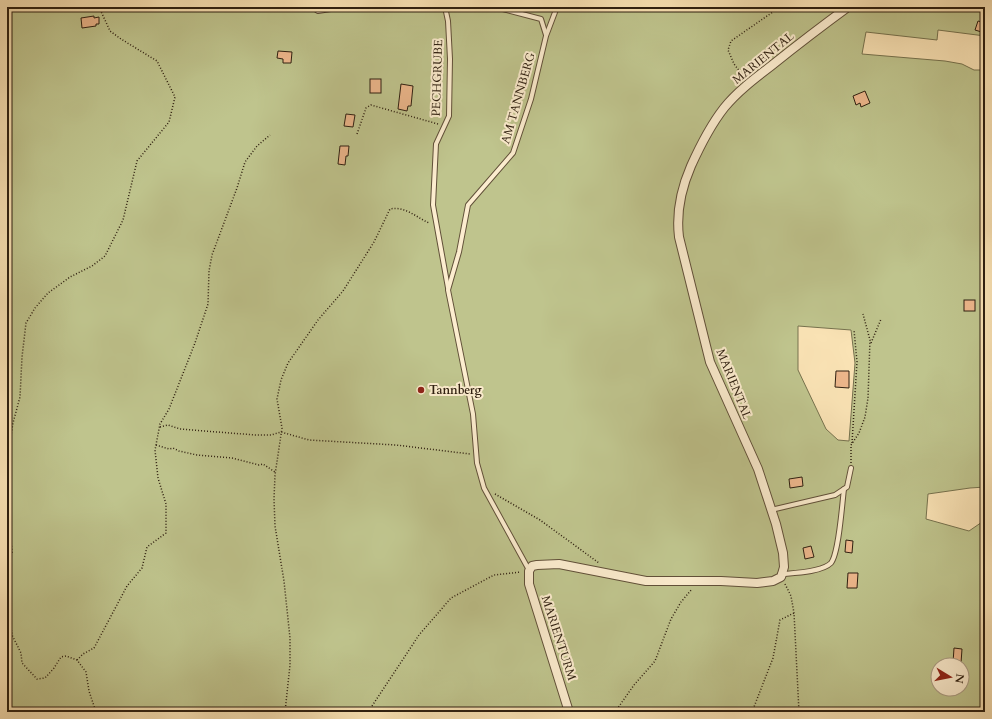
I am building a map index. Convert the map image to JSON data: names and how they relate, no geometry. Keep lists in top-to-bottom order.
{
  "streets": {
    "street": ["MARIENTAL", "MARIENTURM"],
    "lane": ["PECHGRUBE", "AM TANNBERG"]
  },
  "crossings": [
    ["PECHGRUBE", "AM TANNBERG"],
    ["AM TANNBERG", "MARIENTURM"]
  ],
  "places": ["Tannberg"],
  "north": "right"
}
